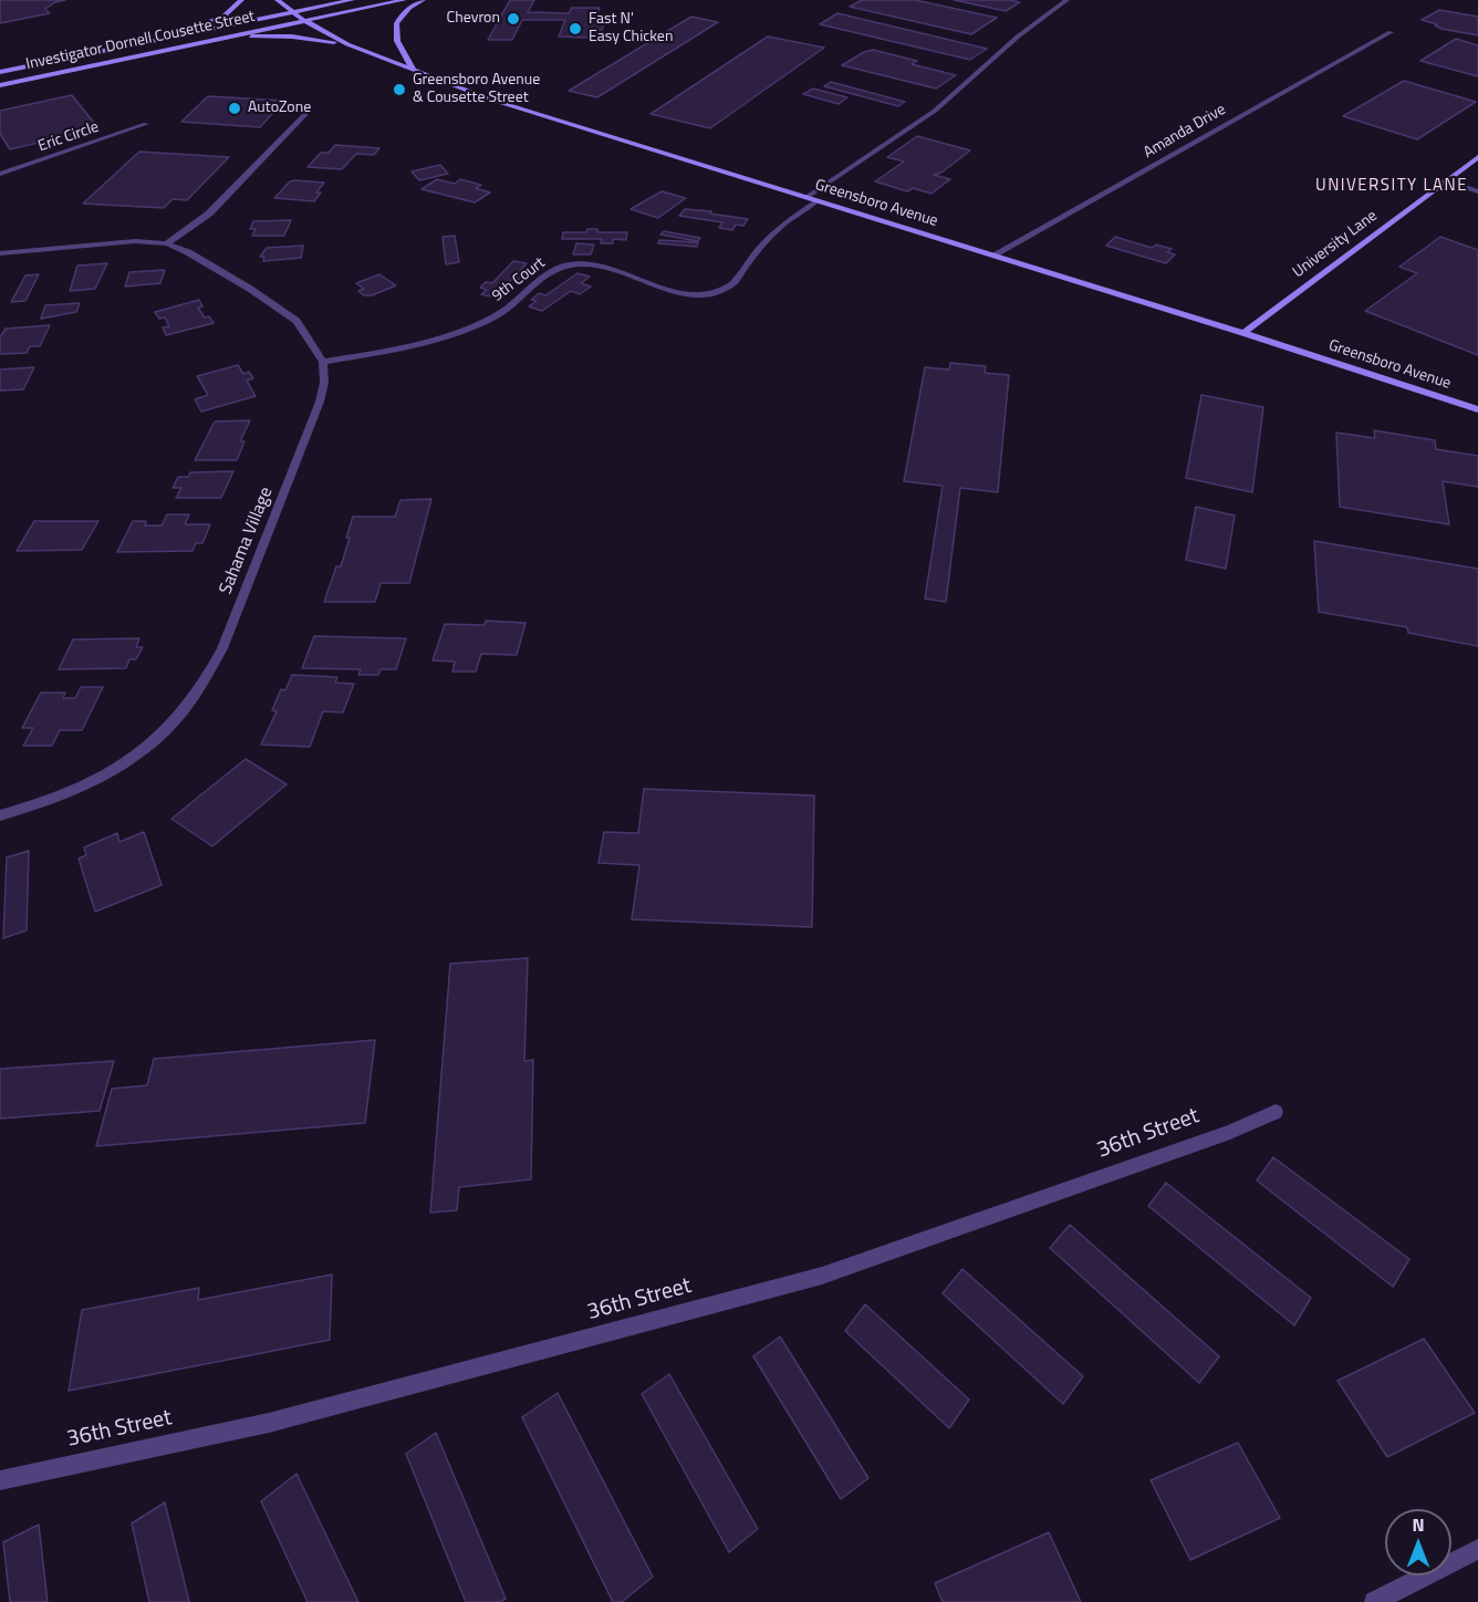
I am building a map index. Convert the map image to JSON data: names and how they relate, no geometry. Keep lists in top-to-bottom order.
{
  "streets": {
    "main road": ["Investigator Dornell Cousette Street", "Greensboro Avenue", "University Lane"],
    "street": [
      "Amanda Drive",
      "Eric Circle",
      "9th Court",
      "Sahama Village",
      "36th Street"
    ]
  },
  "crossings": [
    ["Investigator Dornell Cousette Street", "Greensboro Avenue"],
    ["Amanda Drive", "Greensboro Avenue"],
    ["Greensboro Avenue", "University Lane"],
    ["Greensboro Avenue", "9th Court"],
    ["9th Court", "Sahama Village"]
  ],
  "districts": ["UNIVERSITY LANE"],
  "places": [
    "Chevron",
    "Fast N' Easy Chicken",
    "Greensboro Avenue & Cousette Street",
    "AutoZone"
  ],
  "north": "top"
}
